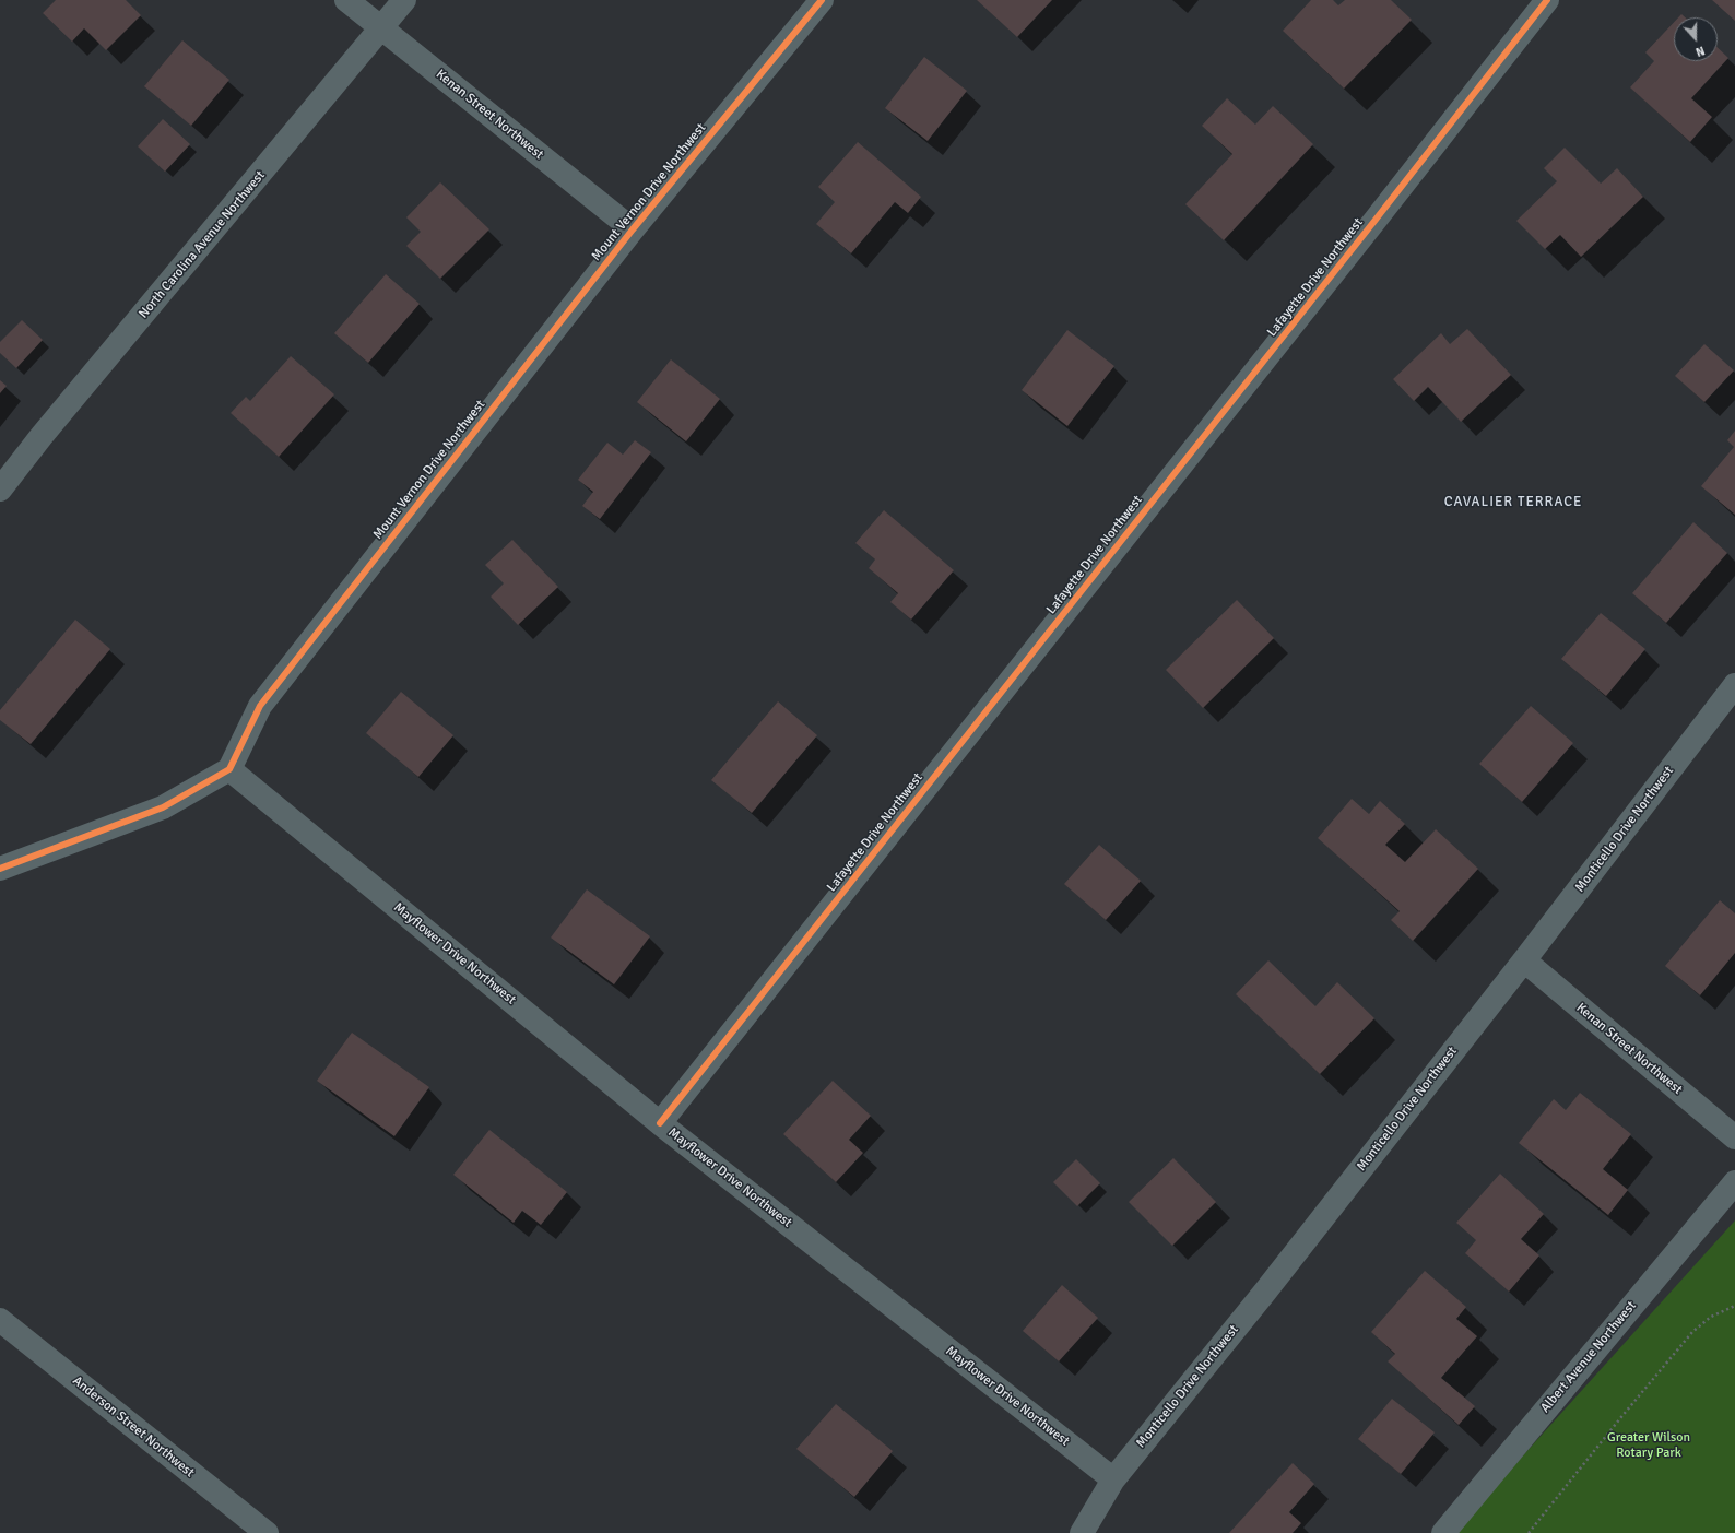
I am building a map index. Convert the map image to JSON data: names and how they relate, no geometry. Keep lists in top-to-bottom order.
{
  "streets": {
    "street": [
      "Kenan Street Northwest",
      "Mount Vernon Drive Northwest",
      "North Carolina Avenue Northwest",
      "Lafayette Drive Northwest",
      "Monticello Drive Northwest",
      "Mayflower Drive Northwest",
      "Albert Avenue Northwest",
      "Anderson Street Northwest"
    ]
  },
  "crossings": [
    ["Kenan Street Northwest", "Mount Vernon Drive Northwest"],
    ["Kenan Street Northwest", "North Carolina Avenue Northwest"],
    ["Kenan Street Northwest", "Monticello Drive Northwest"],
    ["Mount Vernon Drive Northwest", "Mayflower Drive Northwest"],
    ["Lafayette Drive Northwest", "Mayflower Drive Northwest"],
    ["Monticello Drive Northwest", "Mayflower Drive Northwest"]
  ],
  "districts": ["CAVALIER TERRACE"],
  "parks": ["Greater Wilson Rotary Park"],
  "north": "bottom"
}
